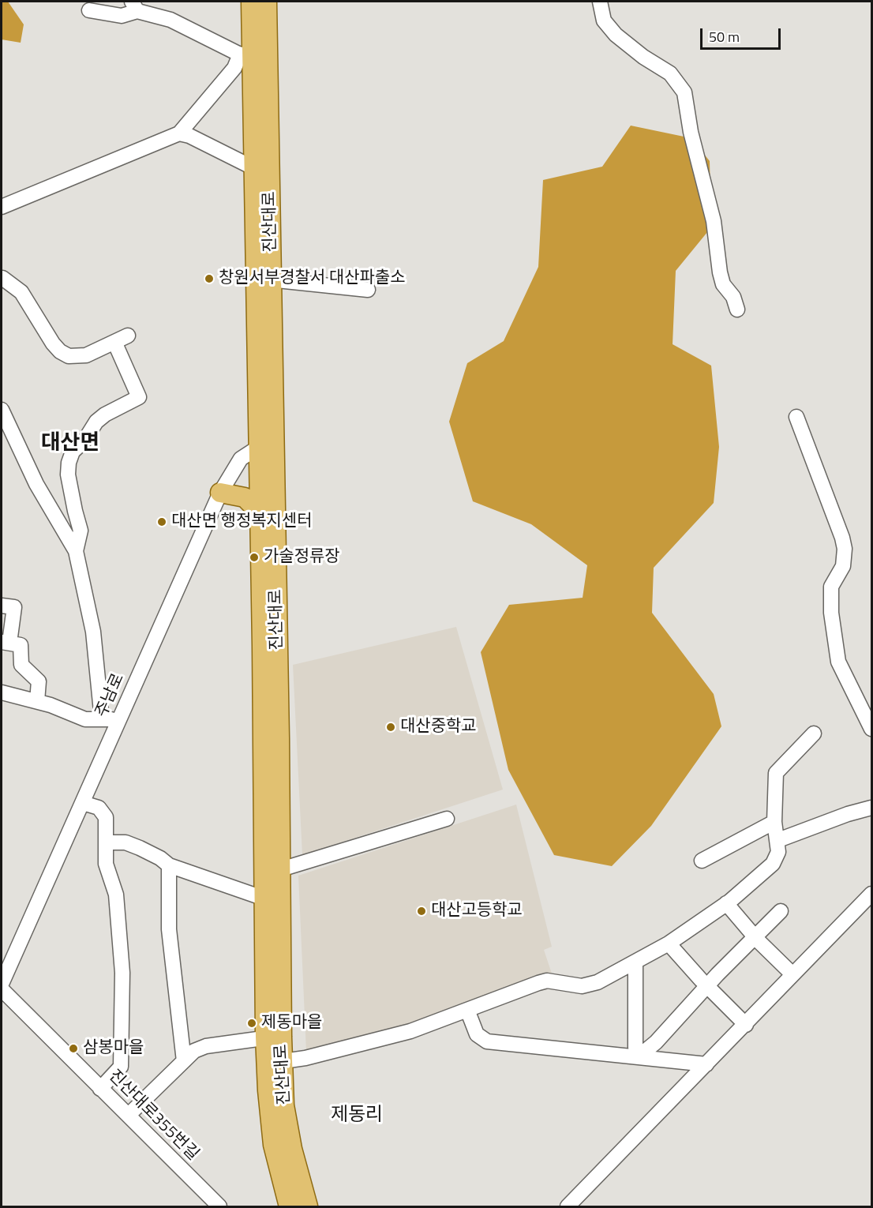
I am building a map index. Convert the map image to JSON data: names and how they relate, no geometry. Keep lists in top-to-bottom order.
{
  "streets": {
    "main road": ["진산대로"],
    "street": ["주남로", "진산대로355번길"]
  },
  "crossings": [
    ["진산대로", "주남로"]
  ],
  "districts": ["대산면", "제동리"],
  "places": [
    "창원서부경찰서 대산파출소",
    "대산면 행정복지센터",
    "가술정류장",
    "대산중학교",
    "대산고등학교",
    "제동마을",
    "삼봉마을"
  ],
  "scale_bar": "50 m"
}
